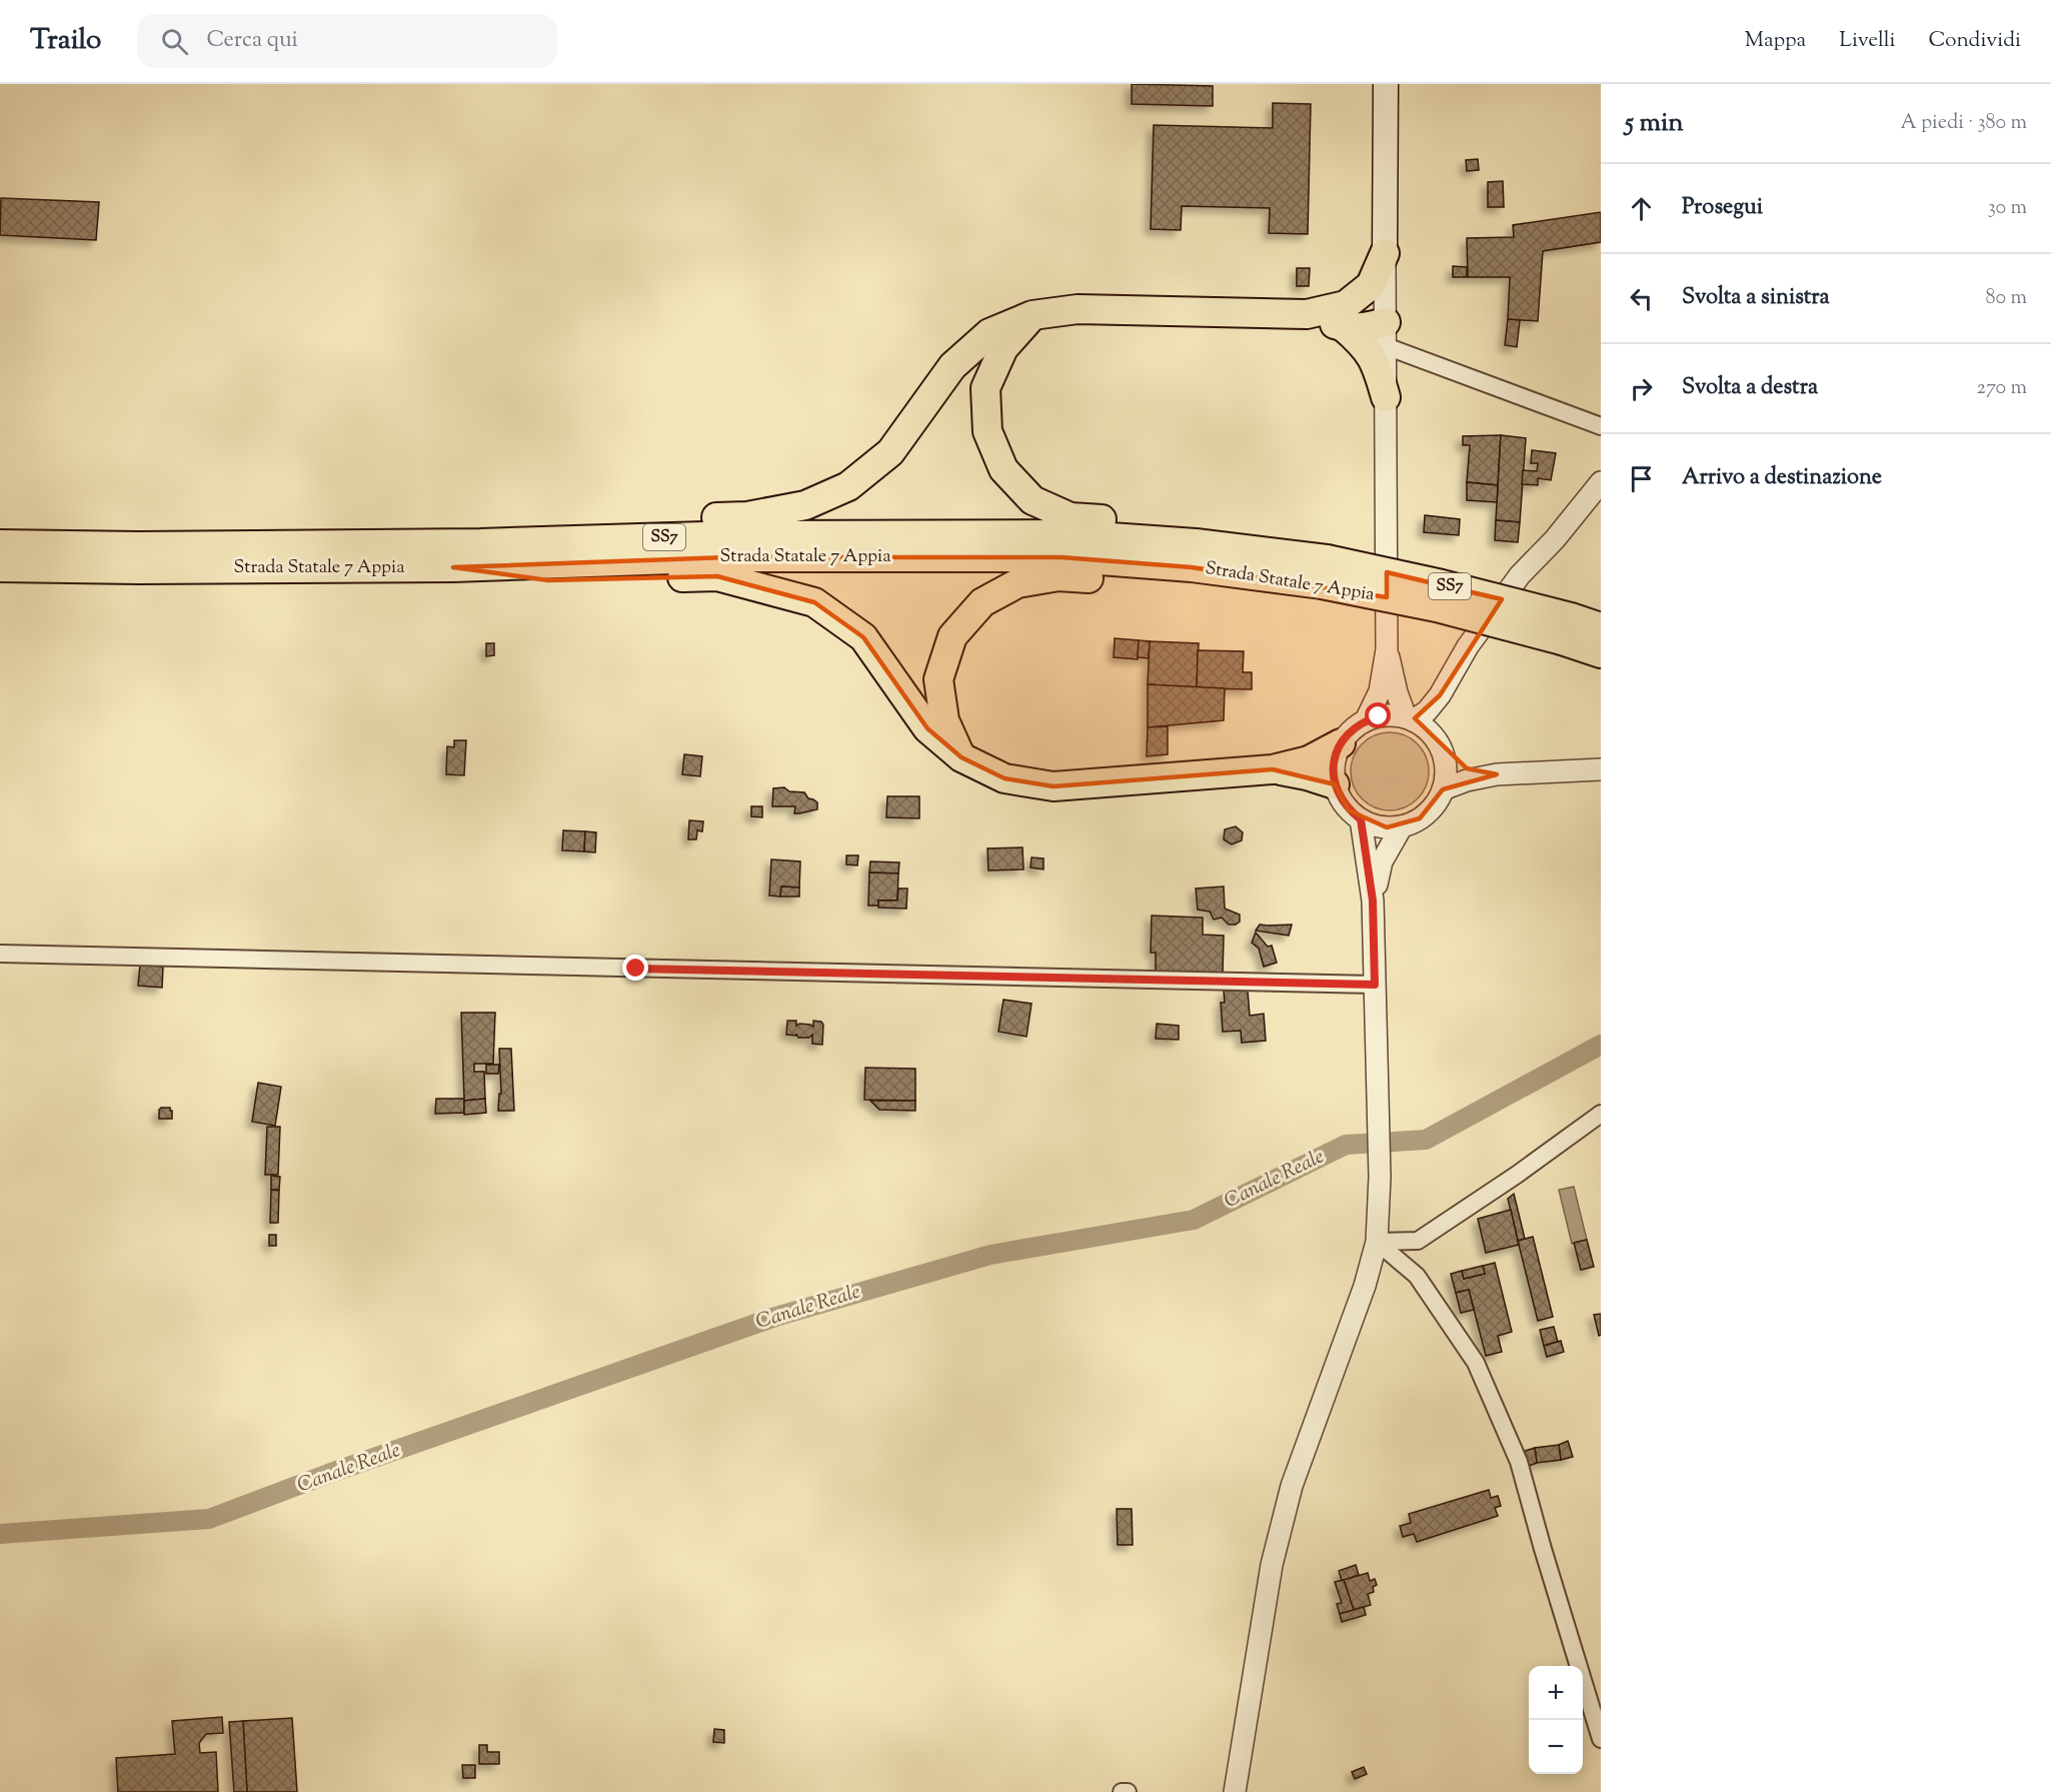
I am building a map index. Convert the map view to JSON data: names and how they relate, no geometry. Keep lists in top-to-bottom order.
{
  "streets": {
    "highway": ["SS7", "Strada Statale 7 Appia"]
  },
  "water": ["Canale Reale"],
  "page": {
    "header": "Trailo",
    "search": "Cerca qui",
    "nav": ["Mappa", "Livelli", "Condividi"],
    "heading": ["5 min", "A piedi · 380 m"],
    "list": [
      ["Prosegui", "30 m"],
      ["Svolta a sinistra", "80 m"],
      ["Svolta a destra", "270 m"],
      "Arrivo a destinazione"
    ],
    "map_buttons": ["+", "−"]
  }
}
